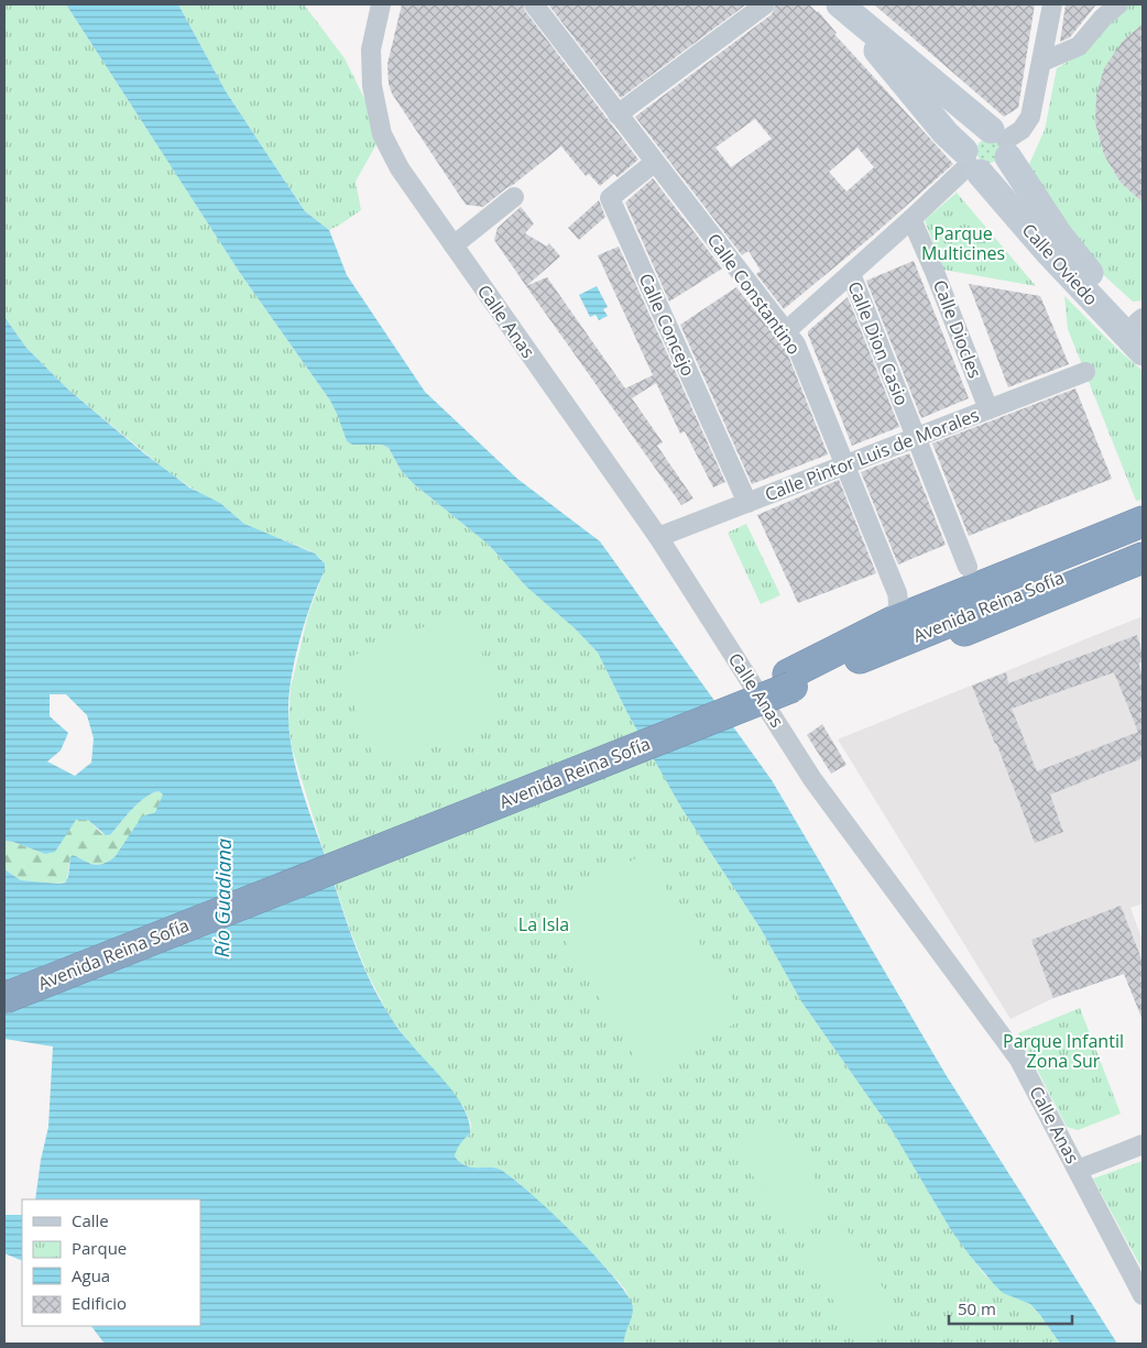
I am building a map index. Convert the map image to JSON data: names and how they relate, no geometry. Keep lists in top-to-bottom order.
{
  "streets": {
    "highway": ["Avenida Reina Sofía"],
    "main road": ["Calle Oviedo"],
    "street": [
      "Calle Constantino",
      "Calle Anas",
      "Calle Concejo",
      "Calle Diocles",
      "Calle Dion Casio",
      "Calle Pintor Luis de Morales"
    ]
  },
  "crossings": [
    ["Calle Constantino", "Calle Concejo"],
    ["Calle Constantino", "Calle Pintor Luis de Morales"],
    ["Calle Anas", "Calle Pintor Luis de Morales"],
    ["Calle Concejo", "Calle Pintor Luis de Morales"],
    ["Calle Diocles", "Calle Pintor Luis de Morales"],
    ["Calle Dion Casio", "Calle Pintor Luis de Morales"]
  ],
  "water": ["Río Guadiana"],
  "parks": ["Parque Multicines", "La Isla", "Parque Infantil Zona Sur"],
  "legend": [
    "Calle",
    "Parque",
    "Agua",
    "Edificio"
  ],
  "scale_bar": "50 m"
}
